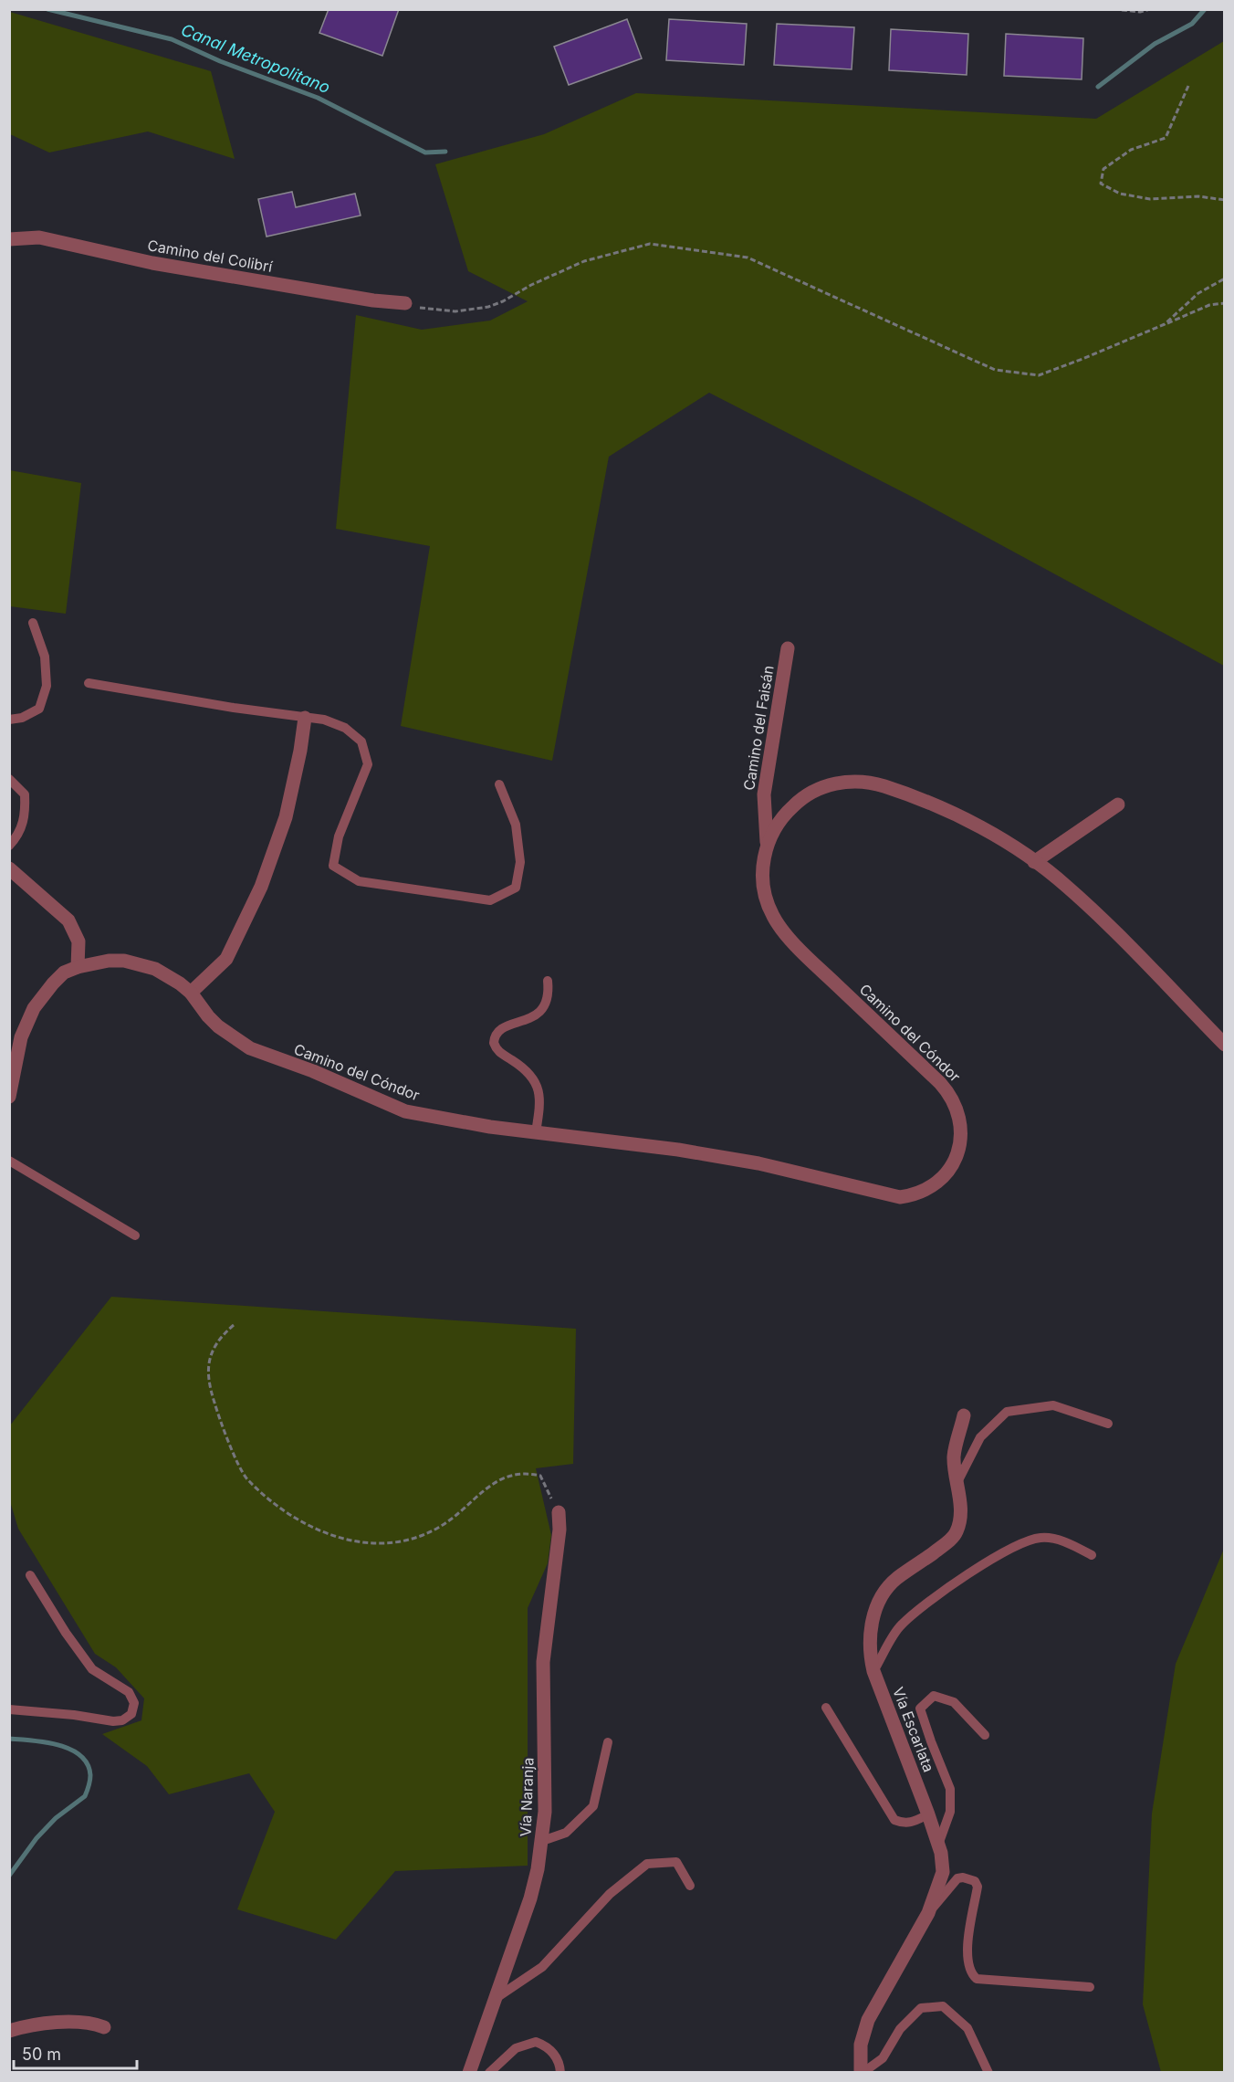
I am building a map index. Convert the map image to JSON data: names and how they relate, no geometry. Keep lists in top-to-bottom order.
{
  "streets": {
    "street": [
      "Camino del Colibrí",
      "Camino del Faisán",
      "Camino del Cóndor",
      "Vía Escarlata",
      "Vía Naranja"
    ]
  },
  "crossings": [
    ["Camino del Faisán", "Camino del Cóndor"]
  ],
  "water": ["Canal Metropolitano"],
  "scale_bar": "50 m"
}
